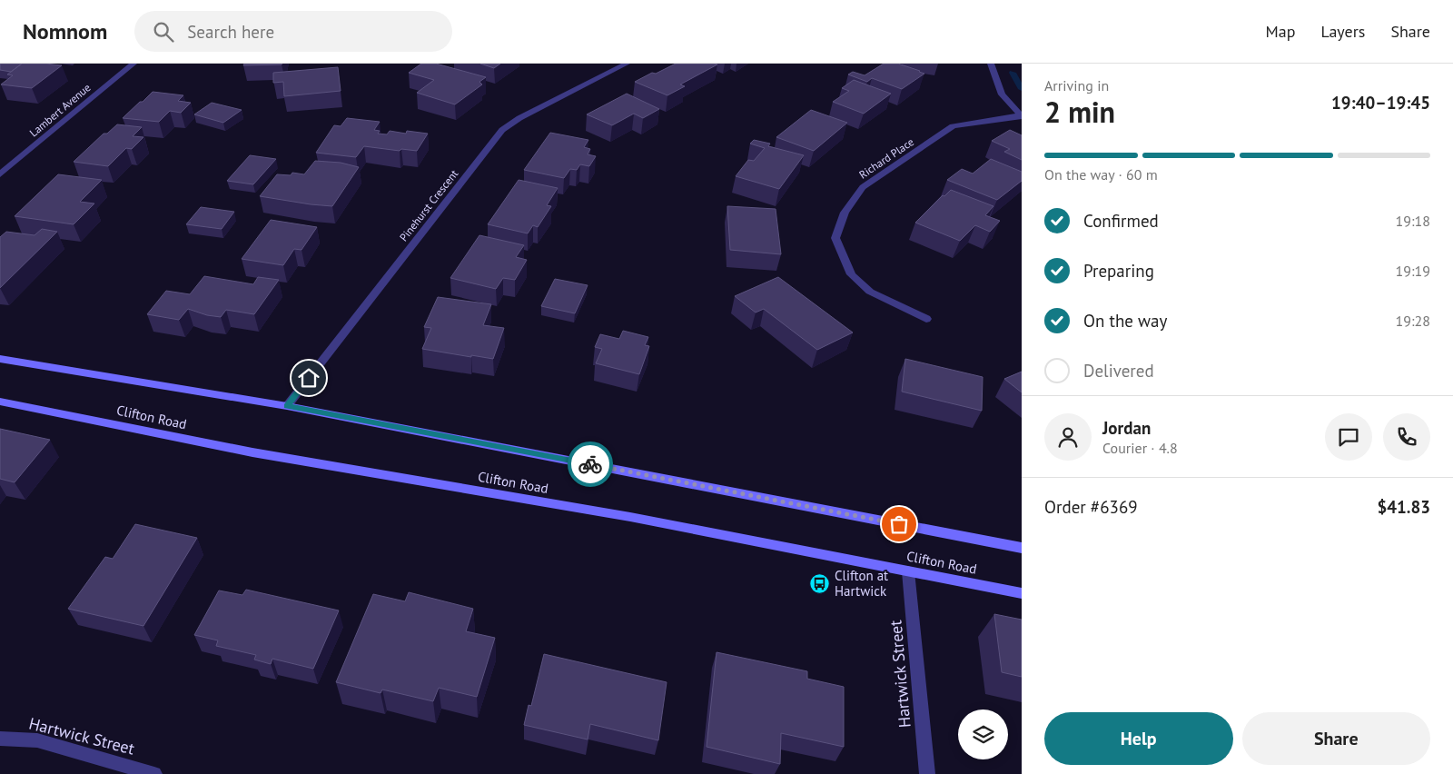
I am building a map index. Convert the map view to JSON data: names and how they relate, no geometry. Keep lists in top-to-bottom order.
{
  "streets": {
    "main road": ["Clifton Road"],
    "street": [
      "Lambert Avenue",
      "Richard Place",
      "Pinehurst Crescent",
      "Hartwick Street"
    ]
  },
  "crossings": [
    ["Clifton Road", "Hartwick Street"]
  ],
  "places": {
    "bus stop": ["Clifton at Hartwick"]
  },
  "page": {
    "header": "Nomnom",
    "search": "Search here",
    "nav": ["Map", "Layers", "Share"],
    "heading": ["2 min", "Arriving in", "19:40–19:45"],
    "panel": [
      "Jordan",
      "Courier · 4.8",
      "Order #6369",
      "$41.83"
    ],
    "bar": "On the way · 60 m",
    "list": [
      ["Confirmed", "19:18"],
      ["Preparing", "19:19"],
      ["On the way", "19:28"],
      "Delivered"
    ],
    "buttons": ["Help", "Share"]
  }
}
